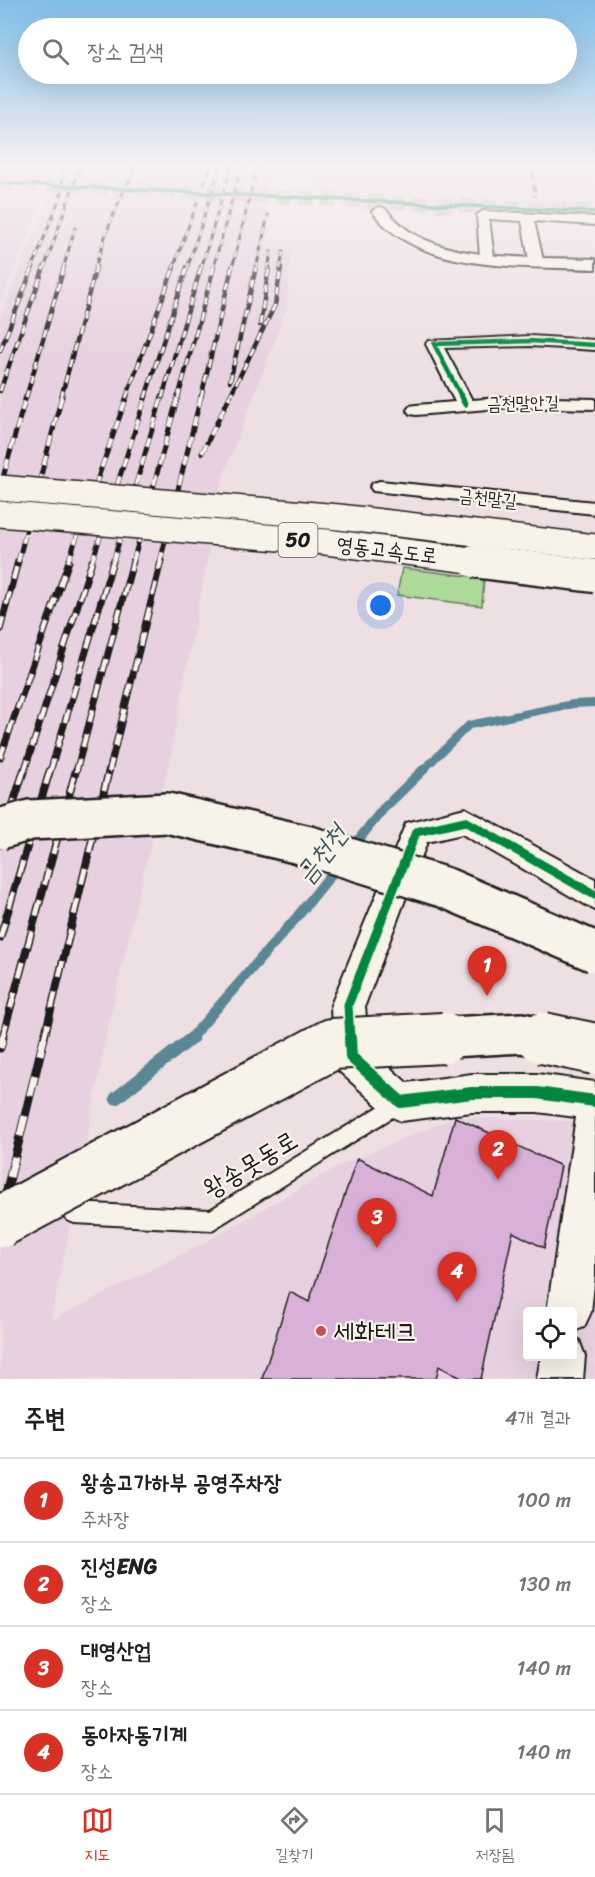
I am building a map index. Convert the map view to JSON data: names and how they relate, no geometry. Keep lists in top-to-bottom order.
{
  "streets": {
    "highway": ["50", "영동고속도로"],
    "street": ["금천말안길", "금천말길"],
    "lane": ["왕송못동로"]
  },
  "water": ["금천천"],
  "places": ["세화테크"],
  "page": {
    "search": "장소 검색",
    "pins": [
      "1",
      "2",
      "3",
      "4"
    ],
    "heading": ["주변", "4개 결과"],
    "list": [
      {
        "mark": "1",
        "name": "왕송고가하부 공영주차장",
        "note": "주차장",
        "value": "100 m"
      },
      {
        "mark": "2",
        "name": "진성ENG",
        "note": "장소",
        "value": "130 m"
      },
      {
        "mark": "3",
        "name": "대영산업",
        "note": "장소",
        "value": "140 m"
      },
      {
        "mark": "4",
        "name": "동아자동기계",
        "note": "장소",
        "value": "140 m"
      }
    ],
    "nav": ["지도", "길찾기", "저장됨"]
  }
}
